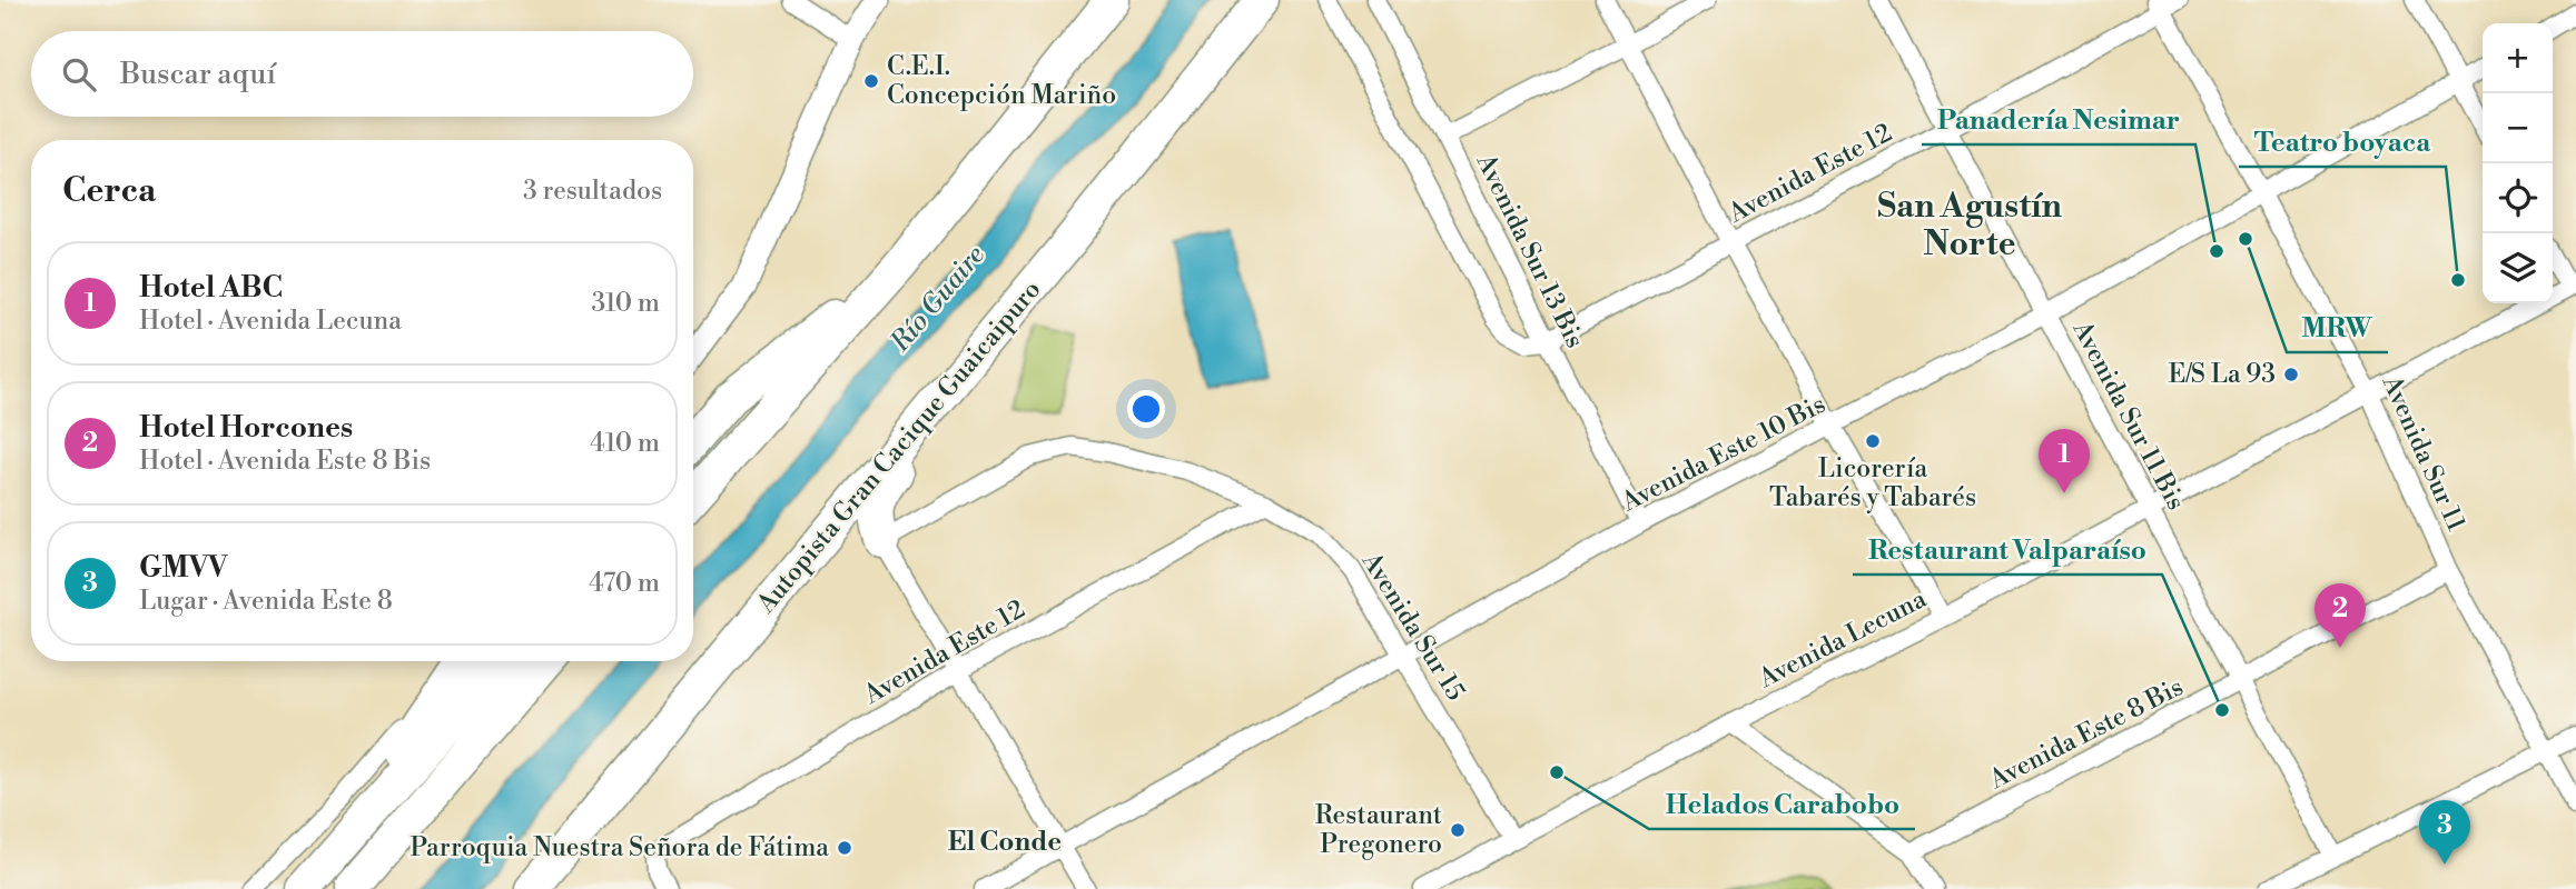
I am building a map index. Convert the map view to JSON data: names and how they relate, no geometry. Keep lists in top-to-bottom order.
{
  "streets": {
    "highway": ["Autopista Gran Cacique Guaicaipuro"],
    "street": [
      "Avenida Este 12",
      "Avenida Sur 13 Bis",
      "Avenida Sur 11 Bis",
      "Avenida Este 10 Bis",
      "Avenida Sur 11",
      "Avenida Sur 15",
      "Avenida Lecuna",
      "Avenida Este 8 Bis"
    ]
  },
  "crossings": [
    ["Avenida Este 12", "Avenida Sur 13 Bis"],
    ["Avenida Este 12", "Avenida Sur 11 Bis"],
    ["Avenida Este 12", "Avenida Sur 11"],
    ["Avenida Este 12", "Avenida Sur 15"],
    ["Avenida Sur 13 Bis", "Avenida Este 10 Bis"],
    ["Avenida Sur 11 Bis", "Avenida Este 10 Bis"],
    ["Avenida Sur 11 Bis", "Avenida Lecuna"],
    ["Avenida Sur 11 Bis", "Avenida Este 8 Bis"],
    ["Avenida Este 10 Bis", "Avenida Sur 11"],
    ["Avenida Este 10 Bis", "Avenida Sur 15"],
    ["Avenida Sur 11", "Avenida Lecuna"],
    ["Avenida Sur 11", "Avenida Este 8 Bis"],
    ["Avenida Sur 15", "Avenida Lecuna"]
  ],
  "districts": ["San Agustín Norte", "El Conde"],
  "water": ["Río Guaire"],
  "places": [
    "C.E.I. Concepción Mariño",
    "MRW",
    "Panadería Nesimar",
    "Teatro boyaca",
    "E/S La 93",
    "Licorería Tabarés y Tabarés",
    "Restaurant Valparaíso",
    "Helados Carabobo",
    "Restaurant Pregonero",
    "Parroquia Nuestra Señora de Fátima"
  ],
  "page": {
    "map_buttons": ["+", "−"],
    "search": "Buscar aquí",
    "heading": ["Cerca", "3 resultados"],
    "list": [
      {
        "mark": "1",
        "name": "Hotel ABC",
        "note": "Hotel · Avenida Lecuna",
        "value": "310 m"
      },
      {
        "mark": "2",
        "name": "Hotel Horcones",
        "note": "Hotel · Avenida Este 8 Bis",
        "value": "410 m"
      },
      {
        "mark": "3",
        "name": "GMVV",
        "note": "Lugar · Avenida Este 8",
        "value": "470 m"
      }
    ],
    "pins": ["1", "2", "3"]
  }
}
